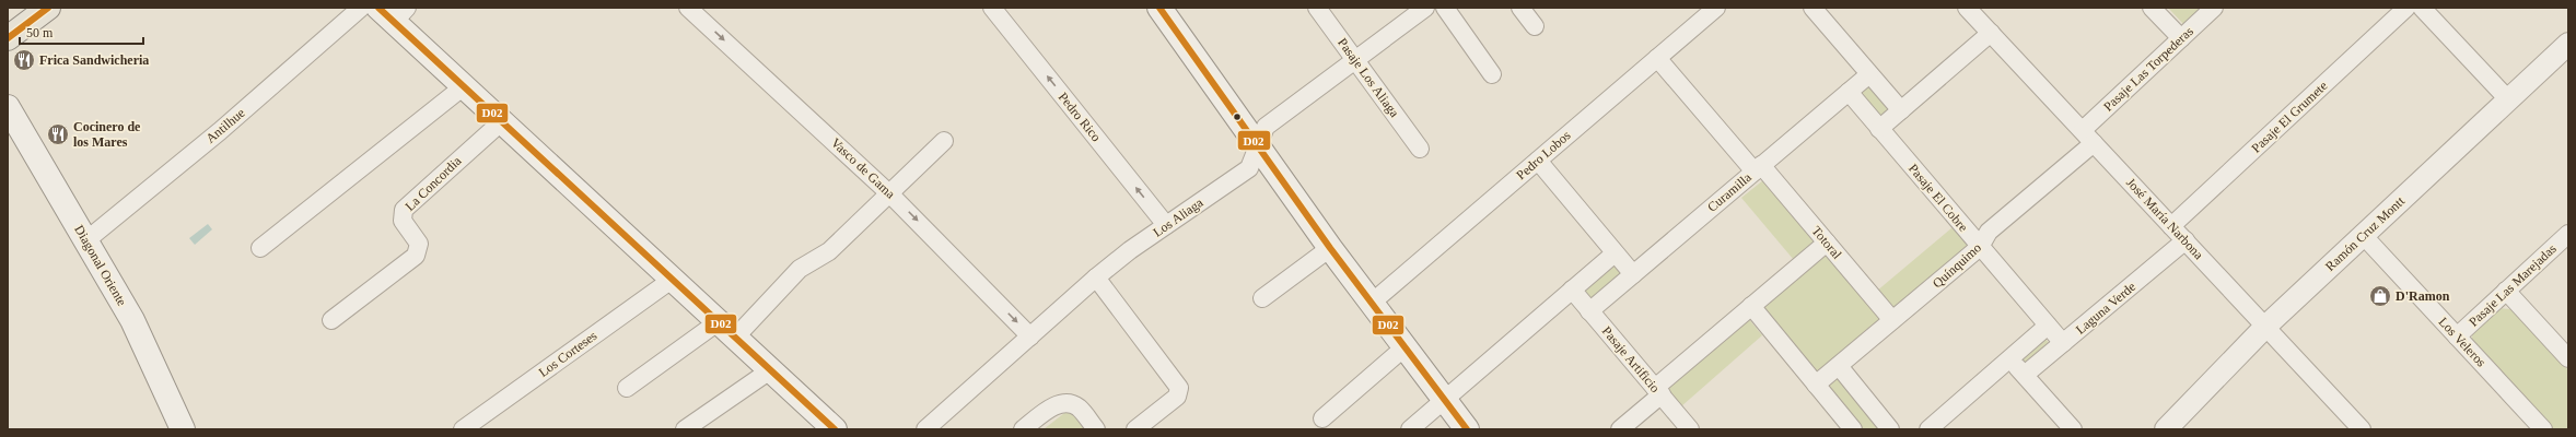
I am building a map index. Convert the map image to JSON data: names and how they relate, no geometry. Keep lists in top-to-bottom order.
{
  "streets": {
    "main road": ["Diagonal Oriente"],
    "street": [
      "Pasaje Las Torpederas",
      "Pasaje Los Aliaga",
      "Pedro Rico",
      "Pasaje El Grumete",
      "Antilhue",
      "Pedro Lobos",
      "Vasco de Gama",
      "La Concordia",
      "Curamilla",
      "Pasaje El Cobre",
      "Los Aliaga",
      "José María Narbona",
      "Ramón Cruz Montt",
      "Totoral",
      "Quínquimo",
      "Pasaje Las Marejadas",
      "Laguna Verde",
      "Los Veleros",
      "Los Corteses",
      "Pasaje Artificio"
    ]
  },
  "crossings": [
    ["Pasaje Las Torpederas", "José María Narbona"],
    ["Pasaje Las Torpederas", "Quínquimo"],
    ["Pasaje Los Aliaga", "Los Aliaga"],
    ["Pedro Rico", "Los Aliaga"],
    ["Pasaje El Grumete", "José María Narbona"],
    ["Antilhue", "Diagonal Oriente"],
    ["Pedro Lobos", "Totoral"],
    ["Vasco de Gama", "Los Aliaga"],
    ["Curamilla", "Pasaje El Cobre"],
    ["Curamilla", "Totoral"],
    ["Curamilla", "Pasaje Artificio"],
    ["Pasaje El Cobre", "Quínquimo"],
    ["Pasaje El Cobre", "Laguna Verde"],
    ["José María Narbona", "Ramón Cruz Montt"],
    ["José María Narbona", "Quínquimo"],
    ["José María Narbona", "Laguna Verde"],
    ["Ramón Cruz Montt", "Los Veleros"],
    ["Totoral", "Quínquimo"],
    ["Pasaje Las Marejadas", "Los Veleros"]
  ],
  "one_way": ["Pedro Rico", "Vasco de Gama"],
  "places": {
    "restaurant": ["Frica Sandwicheria", "Cocinero de los Mares"],
    "shop": ["D'Ramon"]
  },
  "lines": ["transit line D02"],
  "scale_bar": "50 m"
}
